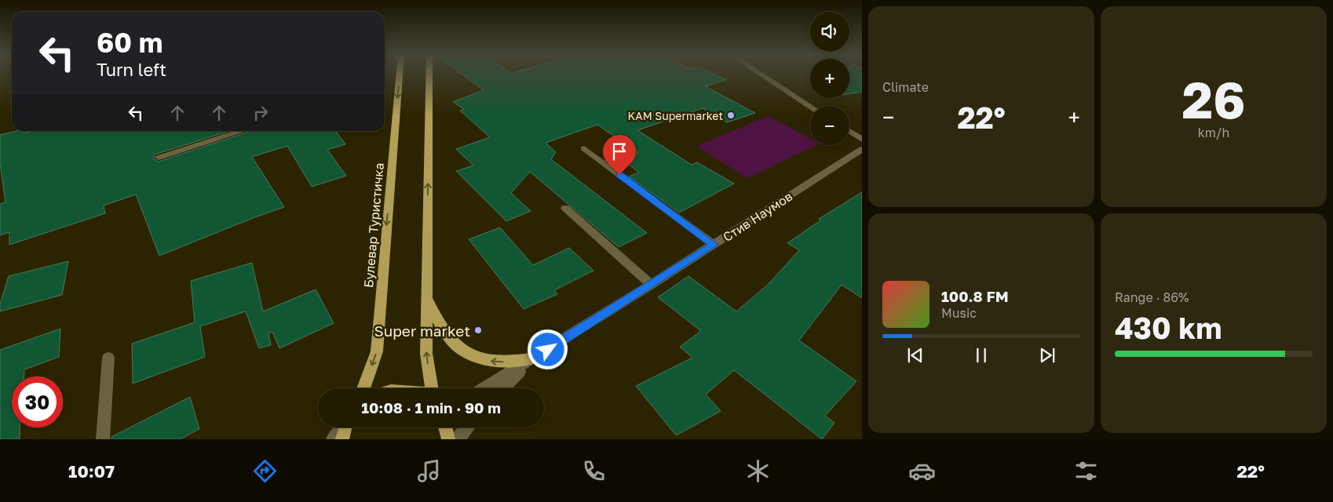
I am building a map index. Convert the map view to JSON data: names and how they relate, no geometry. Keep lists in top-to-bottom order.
{
  "streets": {
    "main road": ["Булевар Туристичка"],
    "street": ["Стив Наумов"]
  },
  "places": ["KAM Supermarket", "Super market"],
  "page": {
    "tile": [
      "Climate",
      ["26", "km/h"],
      ["Range · 86%", "430 km"]
    ],
    "map_buttons": ["+", "−"],
    "turn": ["60 m", "Turn left"],
    "heat": ["−", "22°", "+"],
    "song": ["100.8 FM", "Music"],
    "limit": "30",
    "trip": "10:08 · 1 min · 90 m",
    "tabs": ["10:07", "22°"]
  }
}
